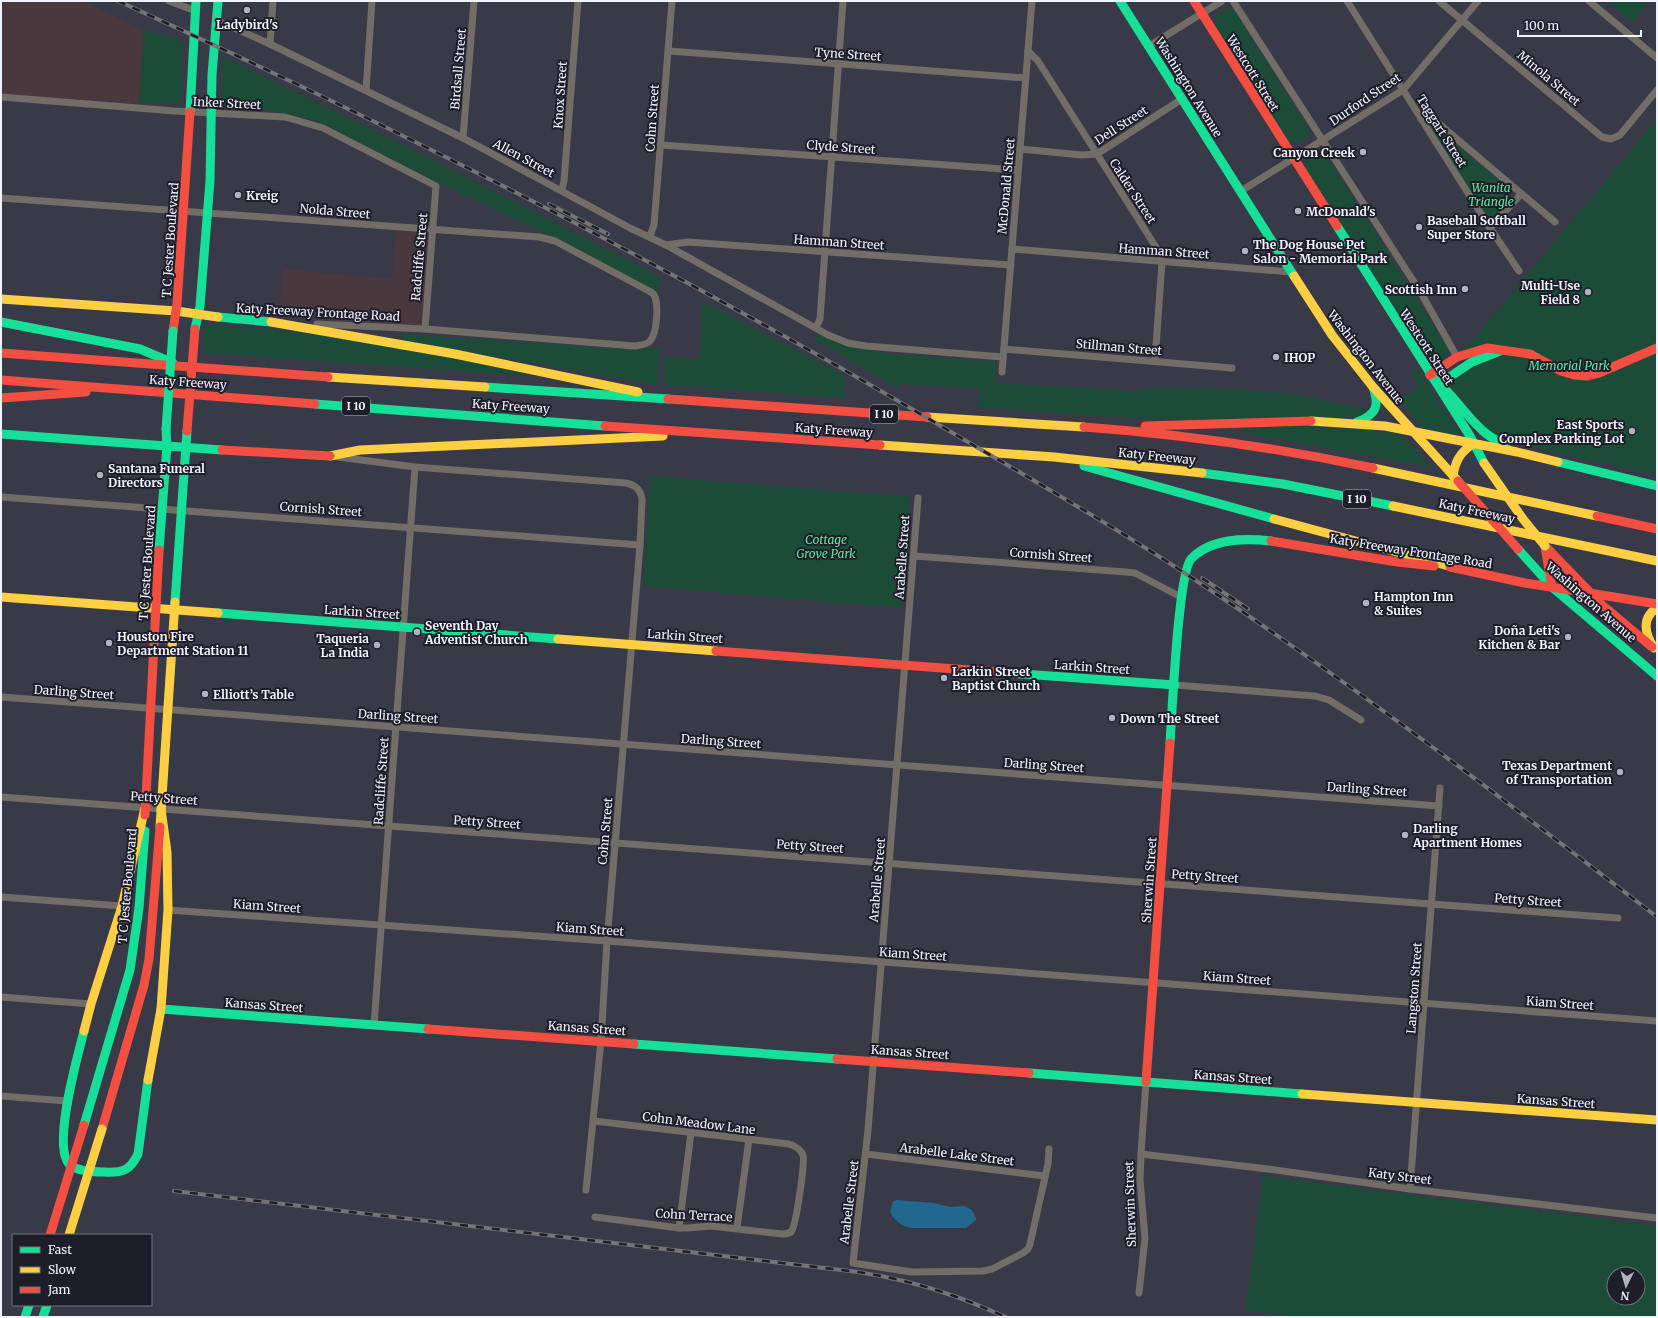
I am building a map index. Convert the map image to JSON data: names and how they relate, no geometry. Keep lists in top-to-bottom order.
{
  "streets": {
    "main road": [
      "Westcott Street",
      "Washington Avenue",
      "T C Jester Boulevard",
      "Katy Freeway Frontage Road",
      "Katy Freeway",
      "I 10",
      "Larkin Street",
      "Sherwin Street",
      "Kansas Street"
    ],
    "street": [
      "Tyne Street",
      "Birdsall Street",
      "Minola Street",
      "Knox Street",
      "Durford Street",
      "Inker Street",
      "Cohn Street",
      "Dell Street",
      "Taggart Street",
      "Clyde Street",
      "Allen Street",
      "McDonald Street",
      "Calder Street",
      "Nolda Street",
      "Hamman Street",
      "Radcliffe Street",
      "Stillman Street",
      "Cornish Street",
      "Arabelle Street",
      "Darling Street",
      "Petty Street",
      "Kiam Street",
      "Langston Street",
      "Cohn Meadow Lane",
      "Arabelle Lake Street",
      "Katy Street",
      "Cohn Terrace"
    ]
  },
  "crossings": [
    ["Tyne Street", "Cohn Street"],
    ["Tyne Street", "McDonald Street"],
    ["Birdsall Street", "Allen Street"],
    ["Westcott Street", "Washington Avenue"],
    ["Westcott Street", "Durford Street"],
    ["Westcott Street", "Katy Freeway Frontage Road"],
    ["Minola Street", "Durford Street"],
    ["Washington Avenue", "Durford Street"],
    ["Washington Avenue", "Dell Street"],
    ["Washington Avenue", "Hamman Street"],
    ["Washington Avenue", "Katy Freeway Frontage Road"],
    ["Knox Street", "Allen Street"],
    ["Durford Street", "Taggart Street"],
    ["Inker Street", "T C Jester Boulevard"],
    ["Inker Street", "Radcliffe Street"],
    ["Cohn Street", "Clyde Street"],
    ["Cohn Street", "Allen Street"],
    ["Cohn Street", "Radcliffe Street"],
    ["Cohn Street", "Cornish Street"],
    ["Cohn Street", "Larkin Street"],
    ["Cohn Street", "Darling Street"],
    ["Cohn Street", "Petty Street"],
    ["Cohn Street", "Kiam Street"],
    ["Cohn Street", "Kansas Street"],
    ["Cohn Street", "Cohn Meadow Lane"],
    ["Dell Street", "McDonald Street"],
    ["Dell Street", "Calder Street"],
    ["Clyde Street", "McDonald Street"],
    ["Allen Street", "Hamman Street"],
    ["McDonald Street", "Calder Street"],
    ["McDonald Street", "Hamman Street"],
    ["McDonald Street", "Stillman Street"],
    ["Calder Street", "Hamman Street"],
    ["Calder Street", "Stillman Street"],
    ["Nolda Street", "T C Jester Boulevard"],
    ["Nolda Street", "Radcliffe Street"],
    ["Nolda Street", "Katy Freeway Frontage Road"],
    ["T C Jester Boulevard", "Katy Freeway Frontage Road"],
    ["T C Jester Boulevard", "Cornish Street"],
    ["T C Jester Boulevard", "Larkin Street"],
    ["T C Jester Boulevard", "Darling Street"],
    ["T C Jester Boulevard", "Petty Street"],
    ["Radcliffe Street", "Katy Freeway Frontage Road"],
    ["Radcliffe Street", "Cornish Street"],
    ["Radcliffe Street", "Larkin Street"],
    ["Radcliffe Street", "Darling Street"],
    ["Radcliffe Street", "Petty Street"],
    ["Radcliffe Street", "Kiam Street"],
    ["Radcliffe Street", "Kansas Street"],
    ["Katy Freeway Frontage Road", "Sherwin Street"],
    ["Cornish Street", "Arabelle Street"],
    ["Cornish Street", "Sherwin Street"],
    ["Arabelle Street", "Larkin Street"],
    ["Arabelle Street", "Darling Street"],
    ["Arabelle Street", "Petty Street"],
    ["Arabelle Street", "Kiam Street"],
    ["Arabelle Street", "Kansas Street"],
    ["Arabelle Street", "Arabelle Lake Street"],
    ["Larkin Street", "Sherwin Street"],
    ["Darling Street", "Sherwin Street"],
    ["Darling Street", "Langston Street"],
    ["Petty Street", "Sherwin Street"],
    ["Petty Street", "Langston Street"],
    ["Sherwin Street", "Kiam Street"],
    ["Sherwin Street", "Kansas Street"],
    ["Sherwin Street", "Katy Street"],
    ["Kiam Street", "Langston Street"],
    ["Langston Street", "Kansas Street"],
    ["Langston Street", "Katy Street"],
    ["Cohn Meadow Lane", "Cohn Terrace"]
  ],
  "parks": ["Wanita Triangle", "Memorial Park", "Cottage Grove Park"],
  "places": [
    "Ladybird's",
    "Canyon Creek",
    "Kreig",
    "McDonald's",
    "Baseball Softball Super Store",
    "The Dog House Pet Salon - Memorial Park",
    "Scottish Inn",
    "Multi-Use Field 8",
    "IHOP",
    "East Sports Complex Parking Lot",
    "Santana Funeral Directors",
    "Hampton Inn & Suites",
    "Seventh Day Adventist Church",
    "Doña Leti's Kitchen & Bar",
    "Houston Fire Department Station 11",
    "Taqueria La India",
    "Larkin Street Baptist Church",
    "Elliott’s Table",
    "Down The Street",
    "Texas Department of Transportation",
    "Darling Apartment Homes"
  ],
  "legend": ["Fast", "Slow", "Jam"],
  "scale_bar": "100 m",
  "north": "bottom"
}
